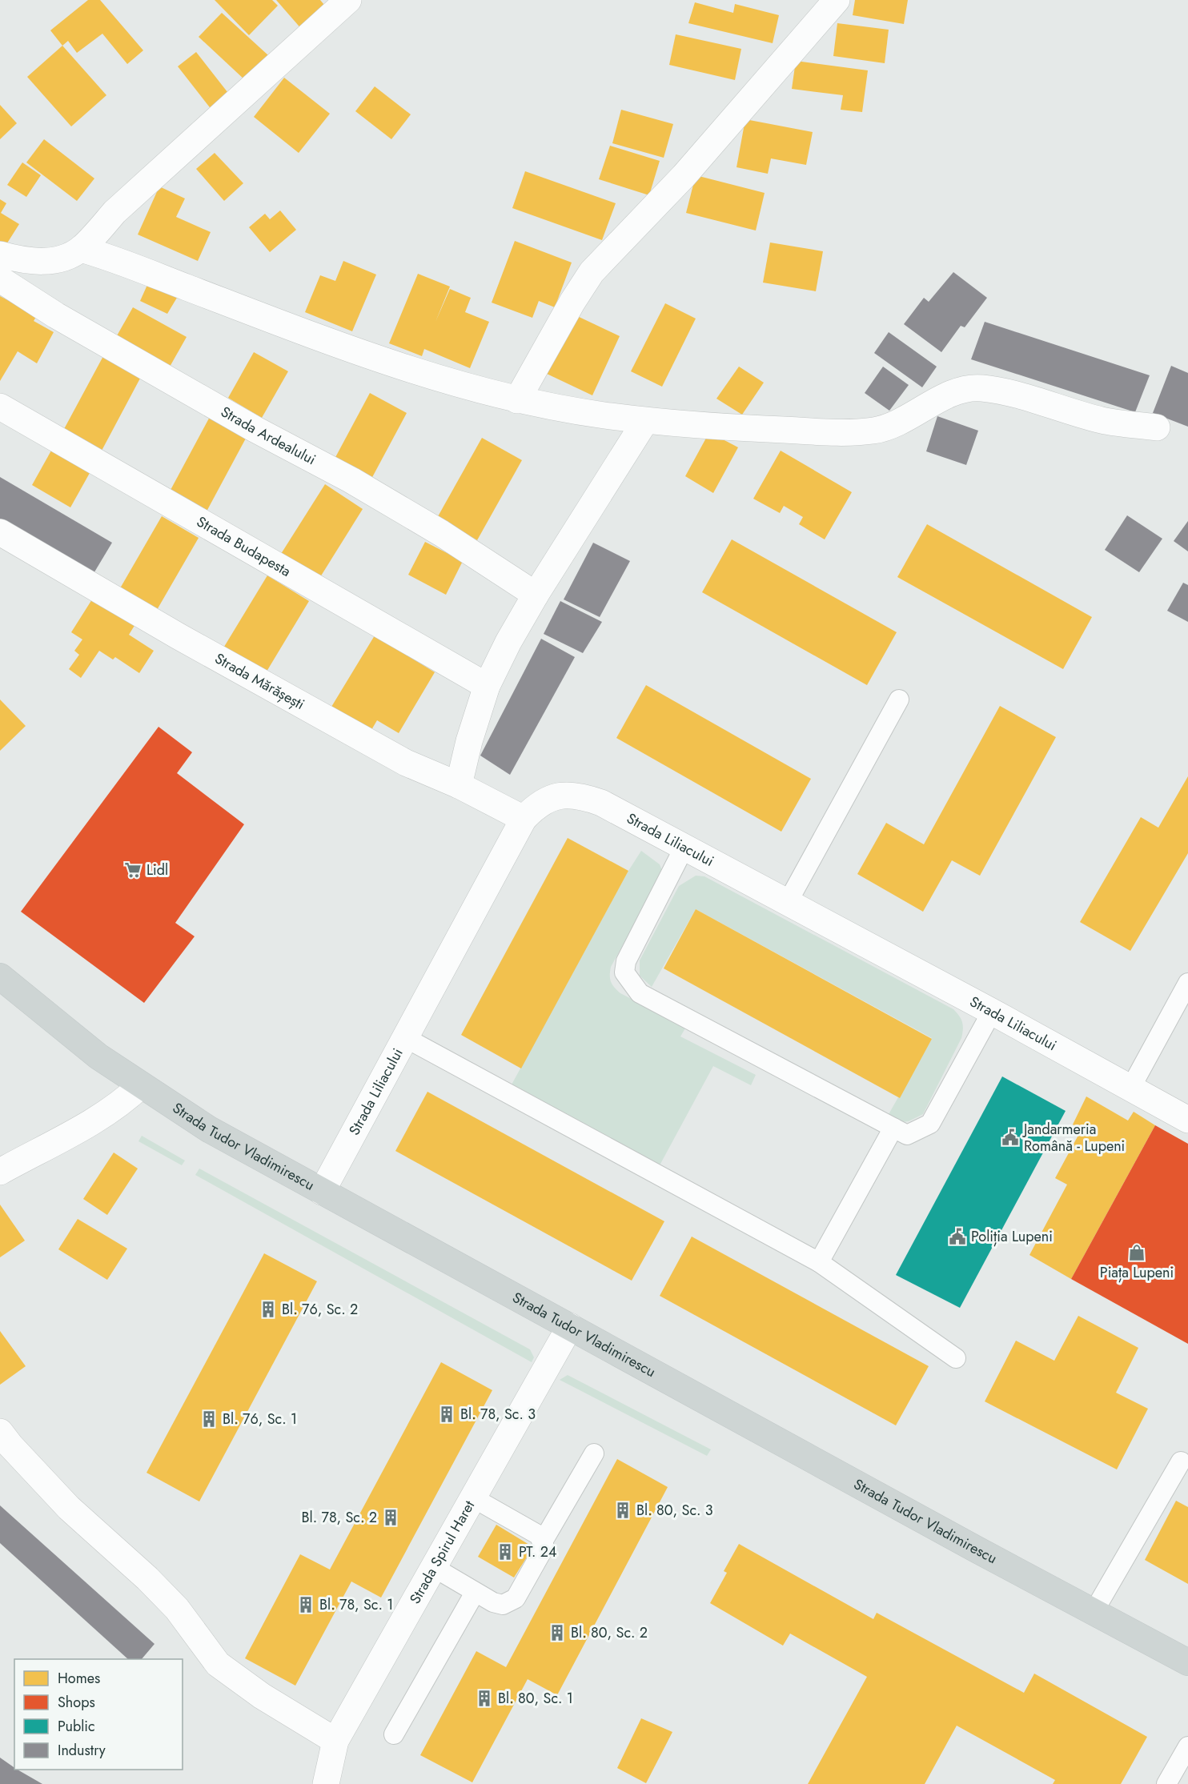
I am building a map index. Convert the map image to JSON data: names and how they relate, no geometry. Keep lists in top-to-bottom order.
{
  "streets": {
    "main road": ["Strada Tudor Vladimirescu"],
    "street": [
      "Strada Ardealului",
      "Strada Budapesta",
      "Strada Mărășești",
      "Strada Liliacului",
      "Strada Spirul Haret"
    ]
  },
  "crossings": [
    ["Strada Mărășești", "Strada Liliacului"],
    ["Strada Liliacului", "Strada Tudor Vladimirescu"],
    ["Strada Tudor Vladimirescu", "Strada Spirul Haret"]
  ],
  "places": {
    "supermarket": ["Lidl"],
    "public building": ["Jandarmeria Română - Lupeni", "Poliția Lupeni"],
    "shop": ["Piața Lupeni"],
    "building": [
      "Bl. 76, Sc. 2",
      "Bl. 78, Sc. 3",
      "Bl. 76, Sc. 1",
      "Bl. 80, Sc. 3",
      "Bl. 78, Sc. 2",
      "PT. 24",
      "Bl. 78, Sc. 1",
      "Bl. 80, Sc. 2",
      "Bl. 80, Sc. 1"
    ]
  },
  "legend": [
    "Homes",
    "Shops",
    "Public",
    "Industry"
  ]
}
